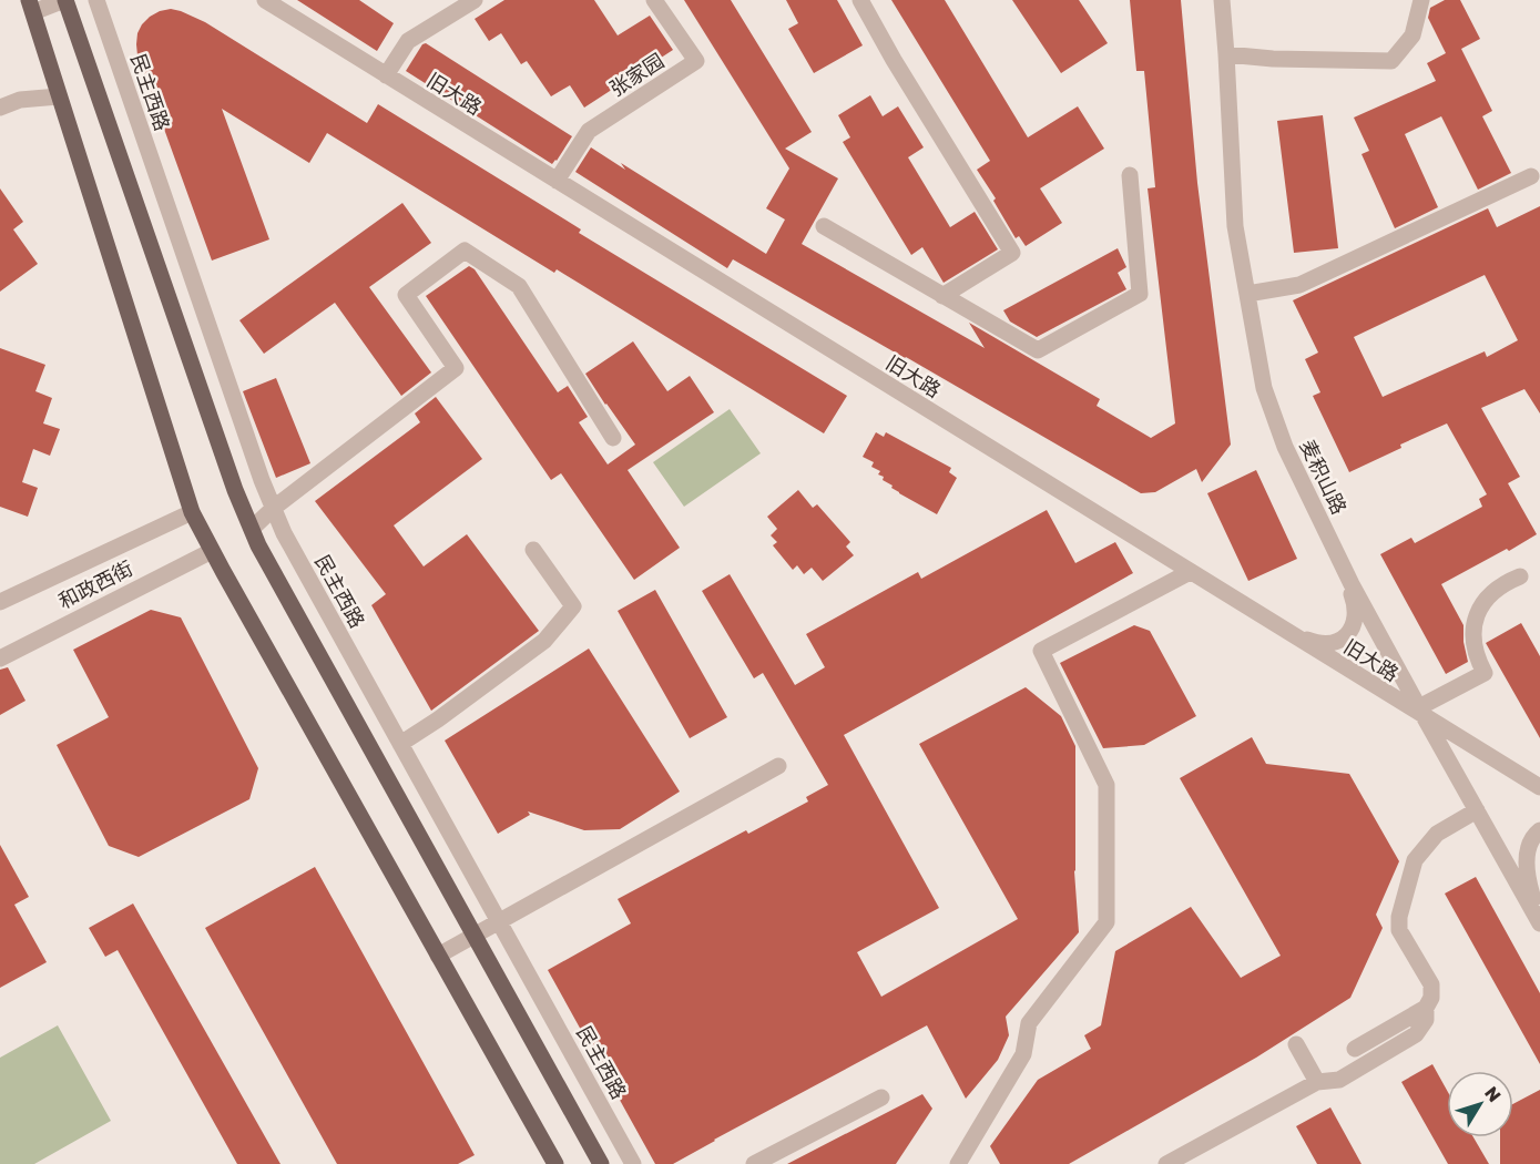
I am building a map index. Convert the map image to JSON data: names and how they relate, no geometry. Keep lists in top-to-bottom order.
{
  "streets": {
    "street": [
      "张家园",
      "民主西路",
      "旧大路",
      "麦积山路",
      "和政西街"
    ]
  },
  "crossings": [
    ["张家园", "旧大路"],
    ["旧大路", "麦积山路"]
  ],
  "north": "top right"
}
